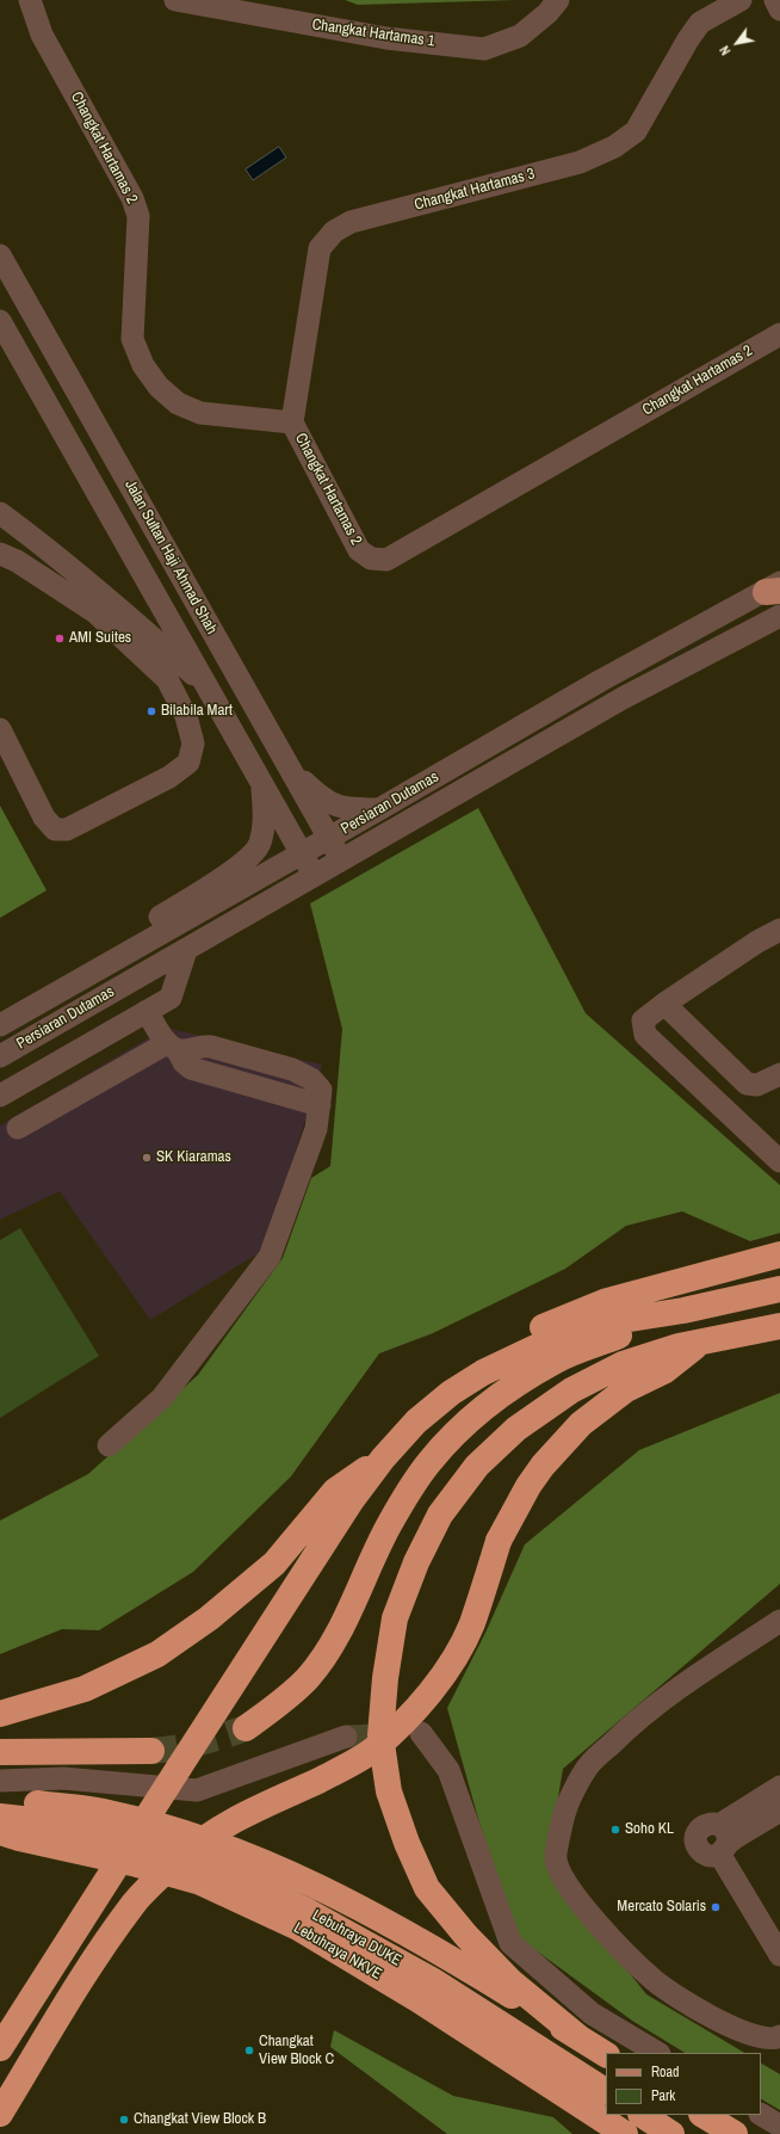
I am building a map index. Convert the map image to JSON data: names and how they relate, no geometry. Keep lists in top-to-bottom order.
{
  "streets": {
    "highway": ["Lebuhraya DUKE", "Lebuhraya NKVE"],
    "street": [
      "Changkat Hartamas 1",
      "Changkat Hartamas 2",
      "Changkat Hartamas 3",
      "Jalan Sultan Haji Ahmad Shah",
      "Persiaran Dutamas"
    ]
  },
  "crossings": [
    ["Changkat Hartamas 2", "Changkat Hartamas 3"],
    ["Jalan Sultan Haji Ahmad Shah", "Persiaran Dutamas"]
  ],
  "places": [
    "AMI Suites",
    "Bilabila Mart",
    "SK Kiaramas",
    "Soho KL",
    "Mercato Solaris",
    "Changkat View Block C",
    "Changkat View Block B"
  ],
  "legend": ["Road", "Park"],
  "north": "bottom left"
}
